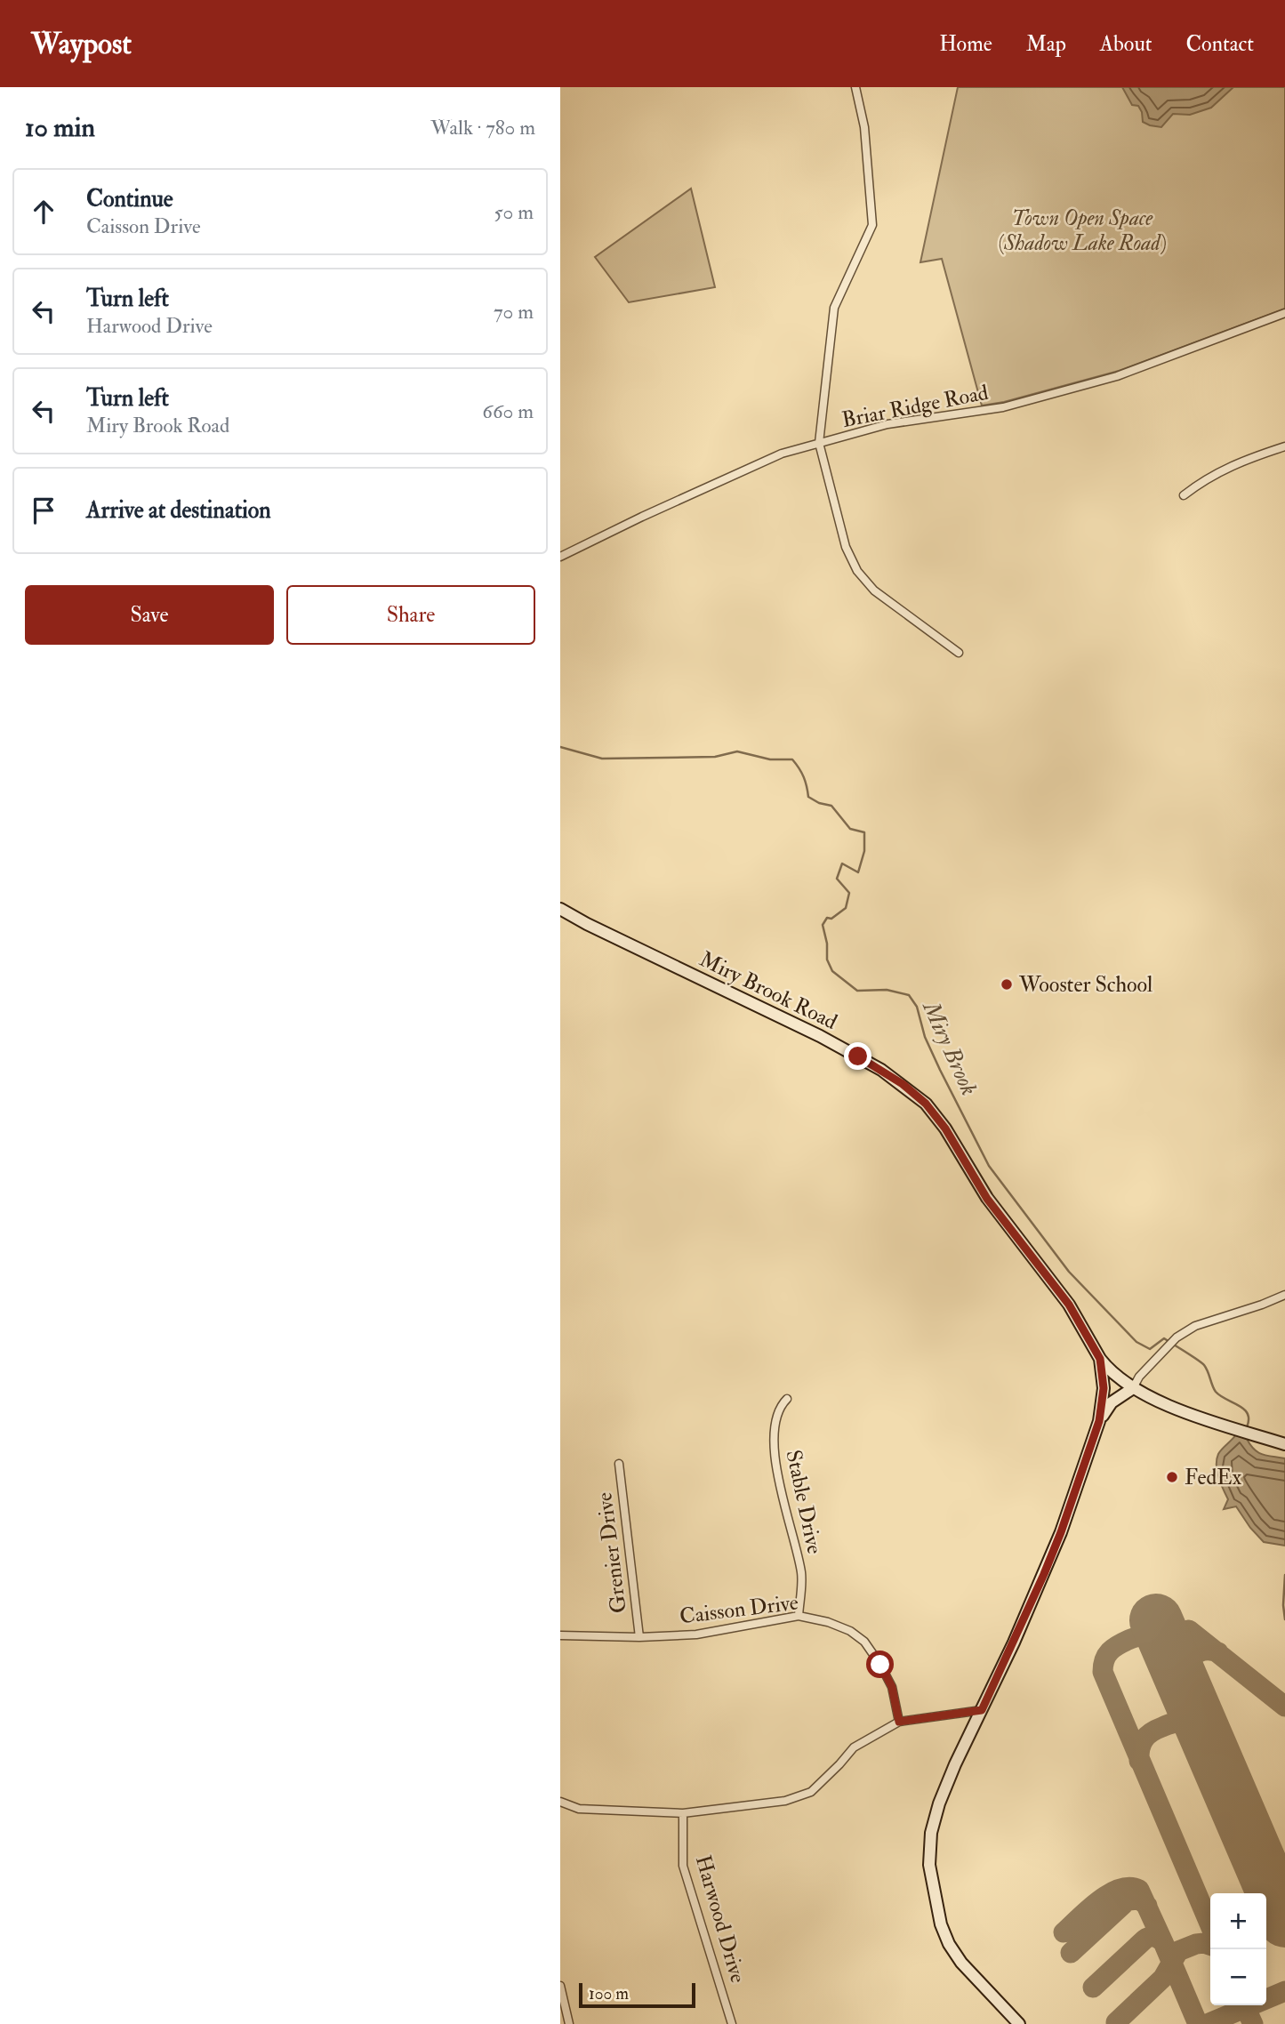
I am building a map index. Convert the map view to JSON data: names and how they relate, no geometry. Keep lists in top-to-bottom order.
{
  "streets": {
    "main road": ["Miry Brook Road"],
    "street": [
      "Briar Ridge Road",
      "Stable Drive",
      "Grenier Drive",
      "Caisson Drive",
      "Harwood Drive"
    ]
  },
  "crossings": [
    ["Stable Drive", "Caisson Drive"],
    ["Grenier Drive", "Caisson Drive"]
  ],
  "water": ["Miry Brook"],
  "parks": ["Town Open Space (Shadow Lake Road)"],
  "places": ["Wooster School", "FedEx"],
  "scale_bar": "100 m",
  "page": {
    "header": "Waypost",
    "nav": [
      "Home",
      "Map",
      "About",
      "Contact"
    ],
    "heading": ["10 min", "Walk · 780 m"],
    "list": [
      ["Continue", "Caisson Drive", "50 m"],
      ["Turn left", "Harwood Drive", "70 m"],
      ["Turn left", "Miry Brook Road", "660 m"],
      "Arrive at destination"
    ],
    "buttons": ["Save", "Share"],
    "map_buttons": ["+", "−"],
    "scale": "100 m"
  }
}
